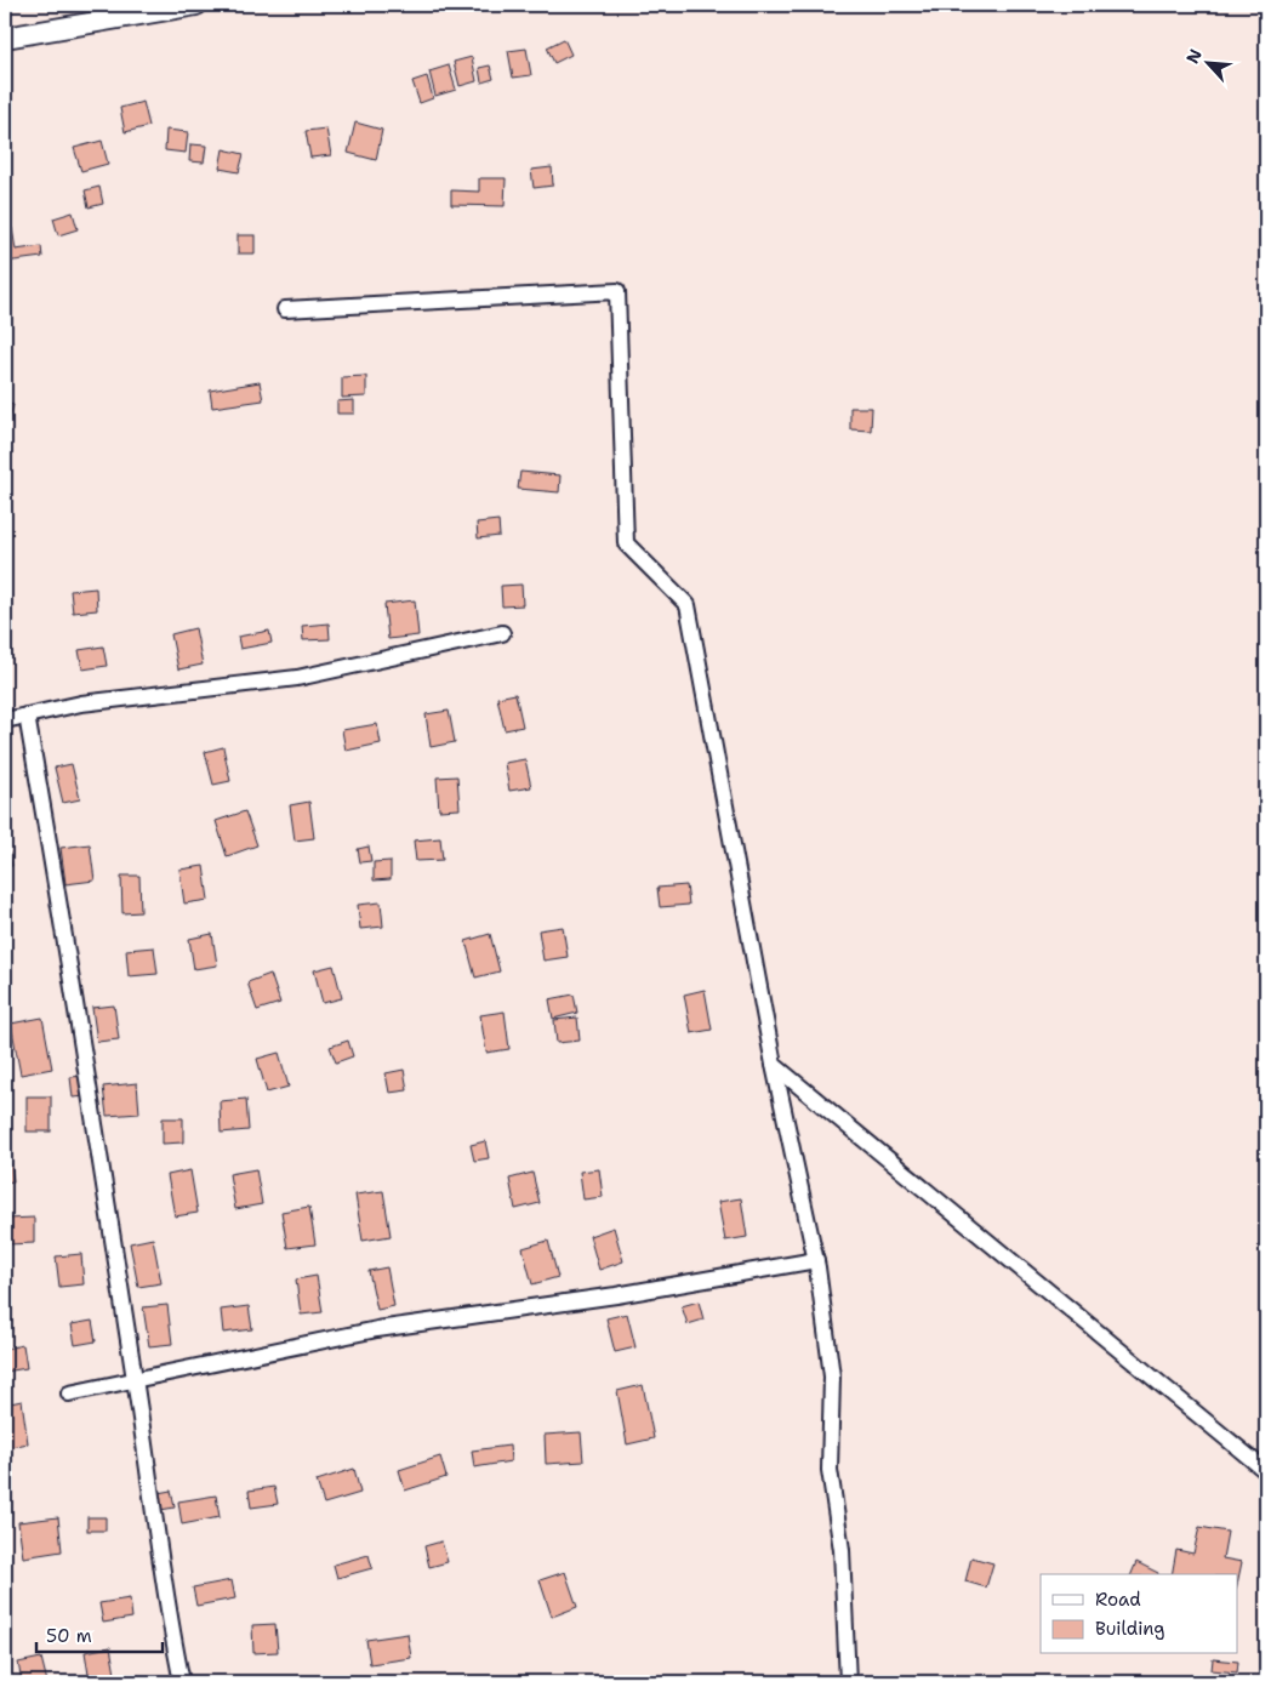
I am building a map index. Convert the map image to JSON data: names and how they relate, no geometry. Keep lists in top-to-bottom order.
{
  "legend": ["Road", "Building"],
  "scale_bar": "50 m",
  "north": "top left"
}
